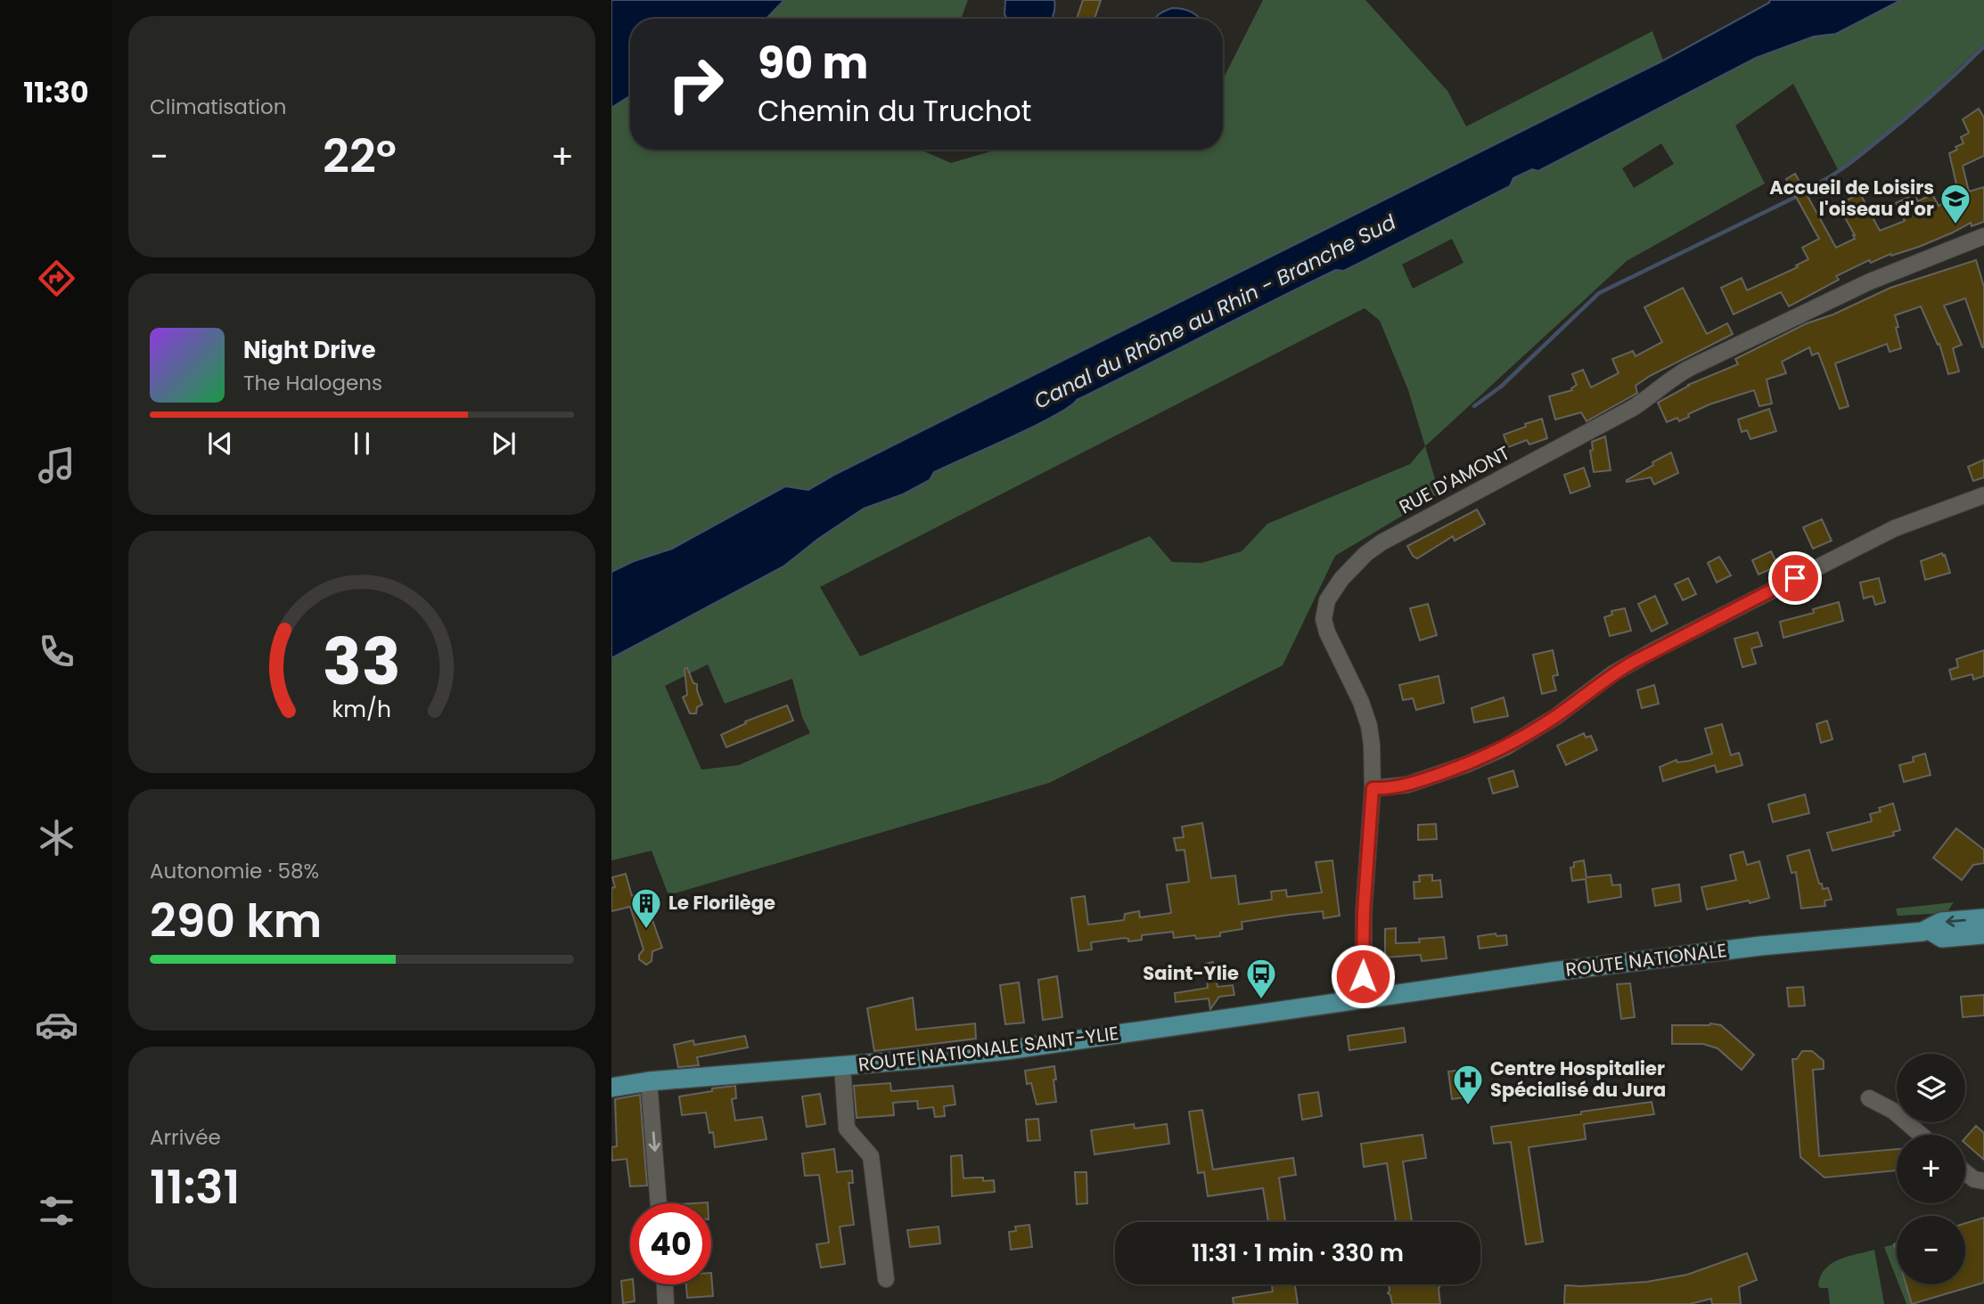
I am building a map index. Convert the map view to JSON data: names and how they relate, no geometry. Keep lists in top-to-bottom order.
{
  "streets": {
    "main road": ["ROUTE NATIONALE", "ROUTE NATIONALE SAINT-YLIE"],
    "street": ["RUE D'AMONT"]
  },
  "crossings": [
    ["RUE D'AMONT", "ROUTE NATIONALE"],
    ["RUE D'AMONT", "ROUTE NATIONALE SAINT-YLIE"],
    ["ROUTE NATIONALE", "ROUTE NATIONALE SAINT-YLIE"]
  ],
  "water": ["Canal du Rhône au Rhin - Branche Sud"],
  "places": {
    "school or university": ["Accueil de Loisirs l'oiseau d'or"],
    "building": ["Le Florilège"],
    "bus stop": ["Saint-Ylie"],
    "hospital": ["Centre Hospitalier Spécialisé du Jura"]
  },
  "page": {
    "tabs": "11:30",
    "tile": [
      "Climatisation",
      ["Autonomie · 58%", "290 km"],
      ["Arrivée", "11:31"]
    ],
    "turn": ["90 m", "Chemin du Truchot"],
    "heat": ["−", "22°", "+"],
    "song": ["Night Drive", "The Halogens"],
    "map_buttons": ["+", "−"],
    "limit": "40",
    "trip": "11:31 · 1 min · 330 m",
    "gauge": ["33", "km/h"]
  }
}
